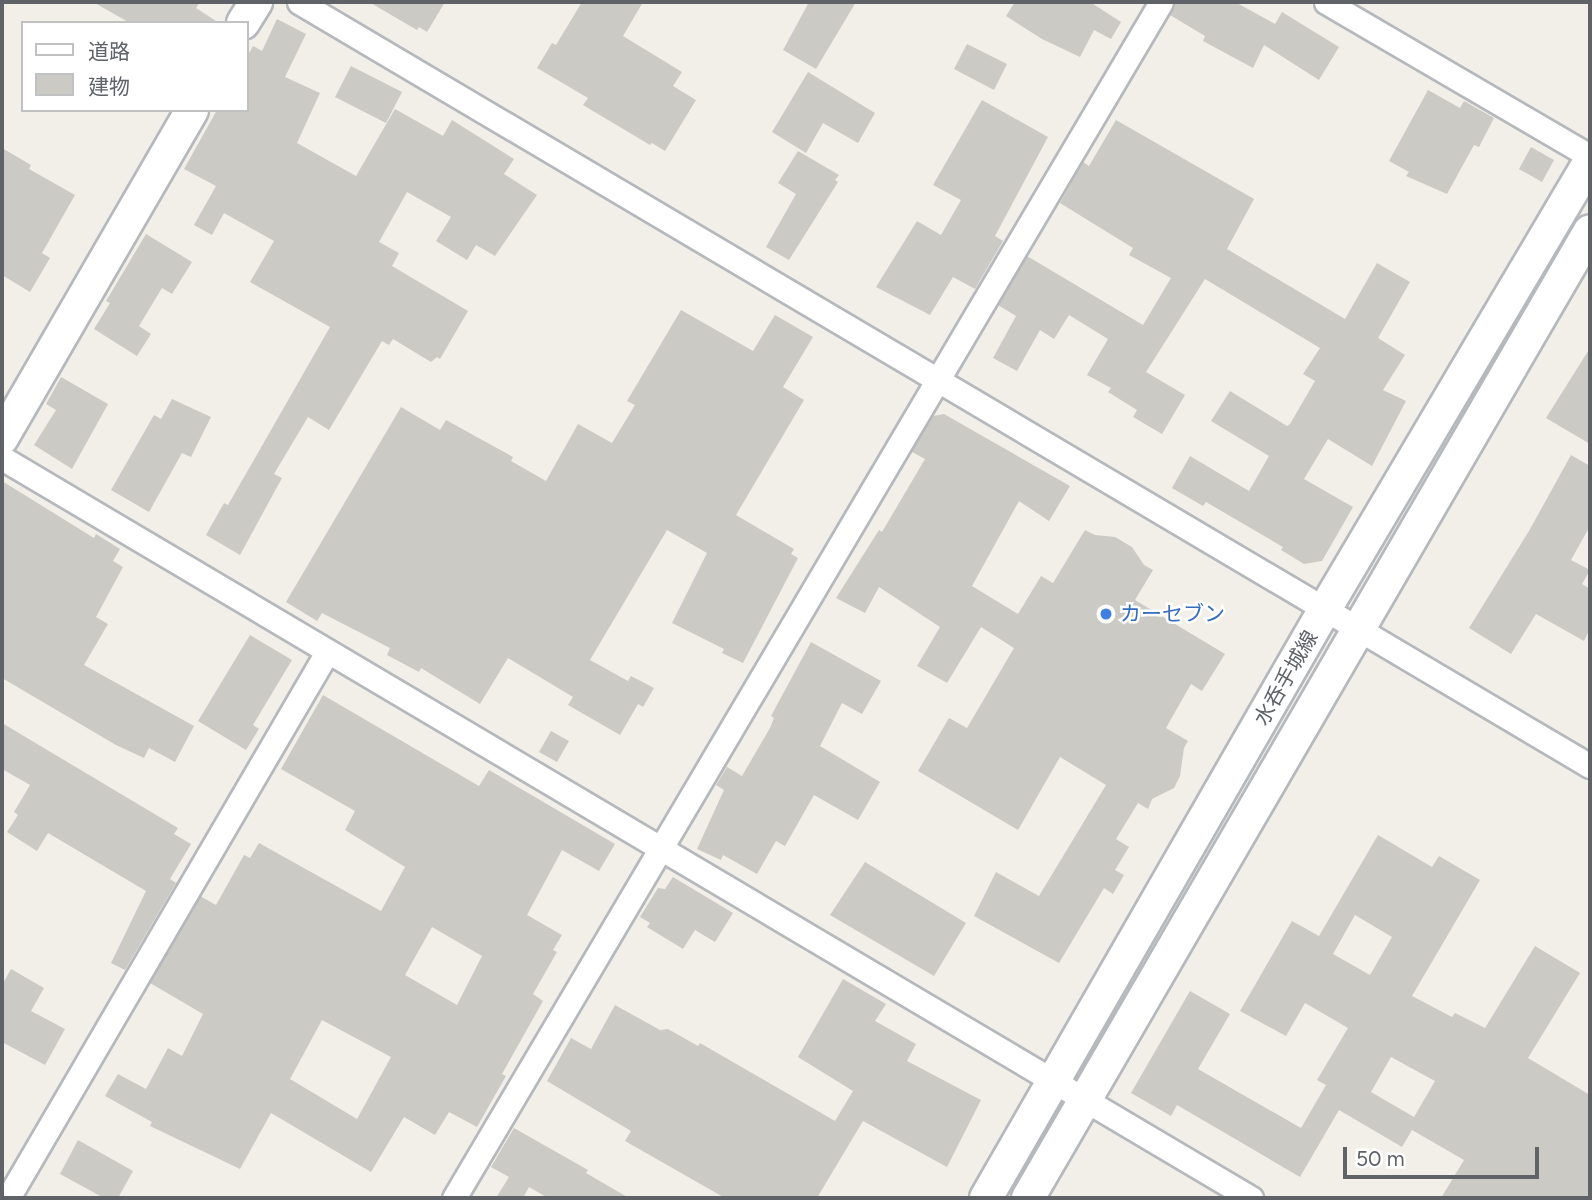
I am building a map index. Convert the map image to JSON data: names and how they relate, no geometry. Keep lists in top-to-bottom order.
{
  "streets": {
    "main road": ["水呑手城線"]
  },
  "places": ["カーセブン"],
  "legend": ["道路", "建物"],
  "scale_bar": "50 m"
}
